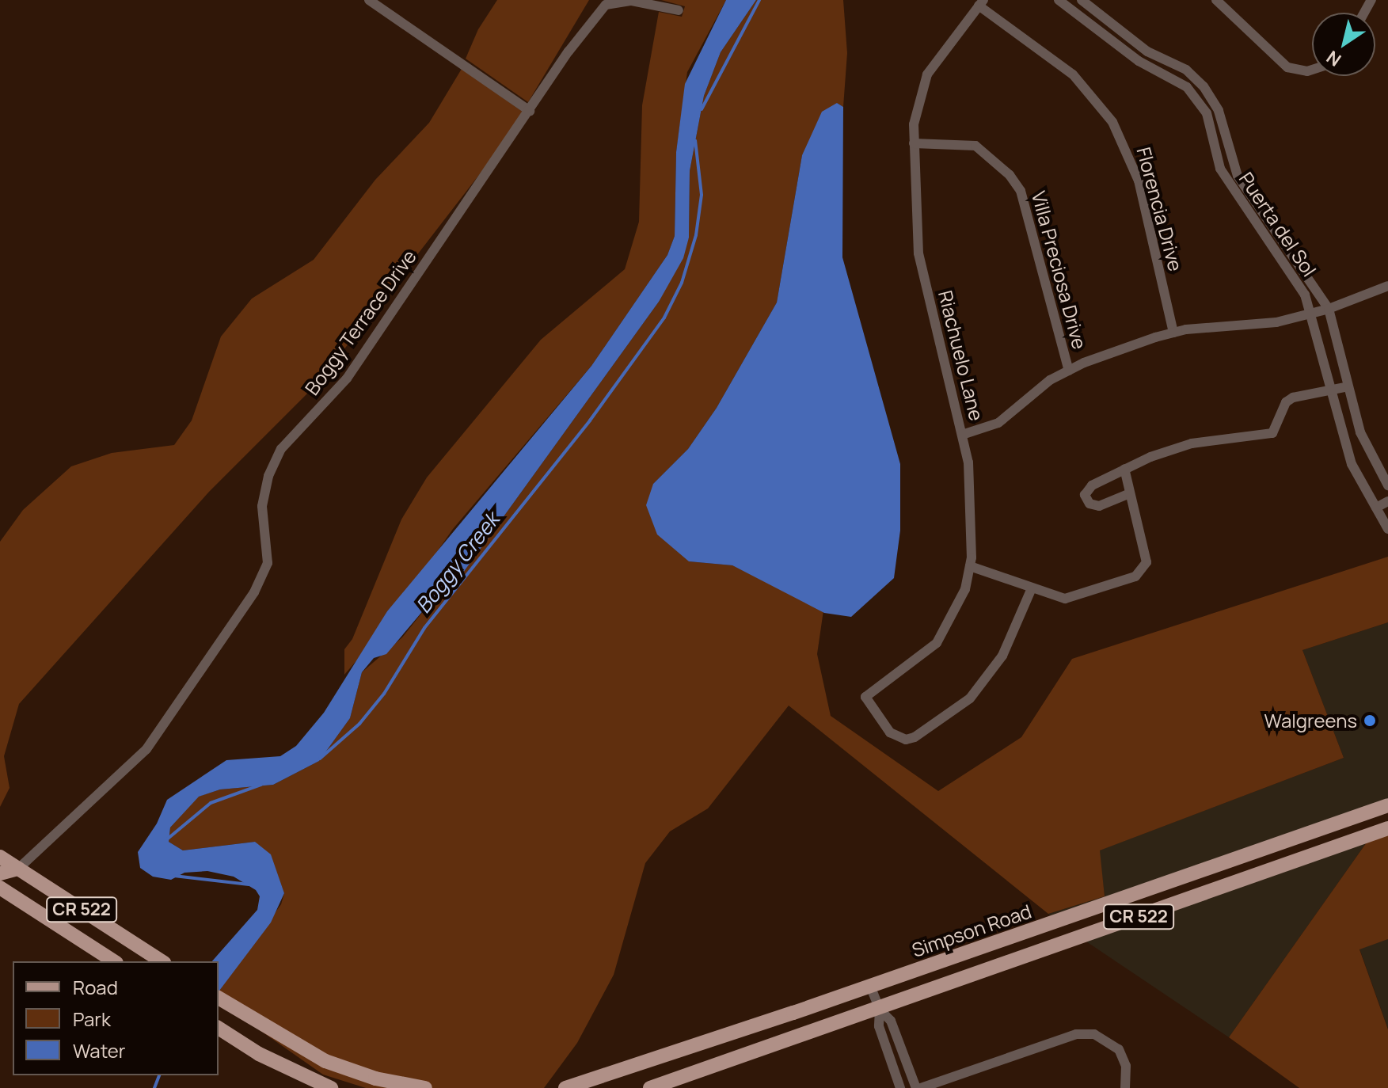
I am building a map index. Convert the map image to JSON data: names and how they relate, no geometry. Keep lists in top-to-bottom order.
{
  "streets": {
    "main road": ["CR 522", "Simpson Road"],
    "street": [
      "Florencia Drive",
      "Puerta del Sol",
      "Villa Preciosa Drive",
      "Boggy Terrace Drive",
      "Riachuelo Lane"
    ]
  },
  "crossings": [
    ["Florencia Drive", "Riachuelo Lane"],
    ["Villa Preciosa Drive", "Riachuelo Lane"],
    ["Boggy Terrace Drive", "CR 522"]
  ],
  "water": ["Boggy Creek"],
  "places": ["Walgreens"],
  "legend": ["Road", "Park", "Water"],
  "north": "bottom left"
}
